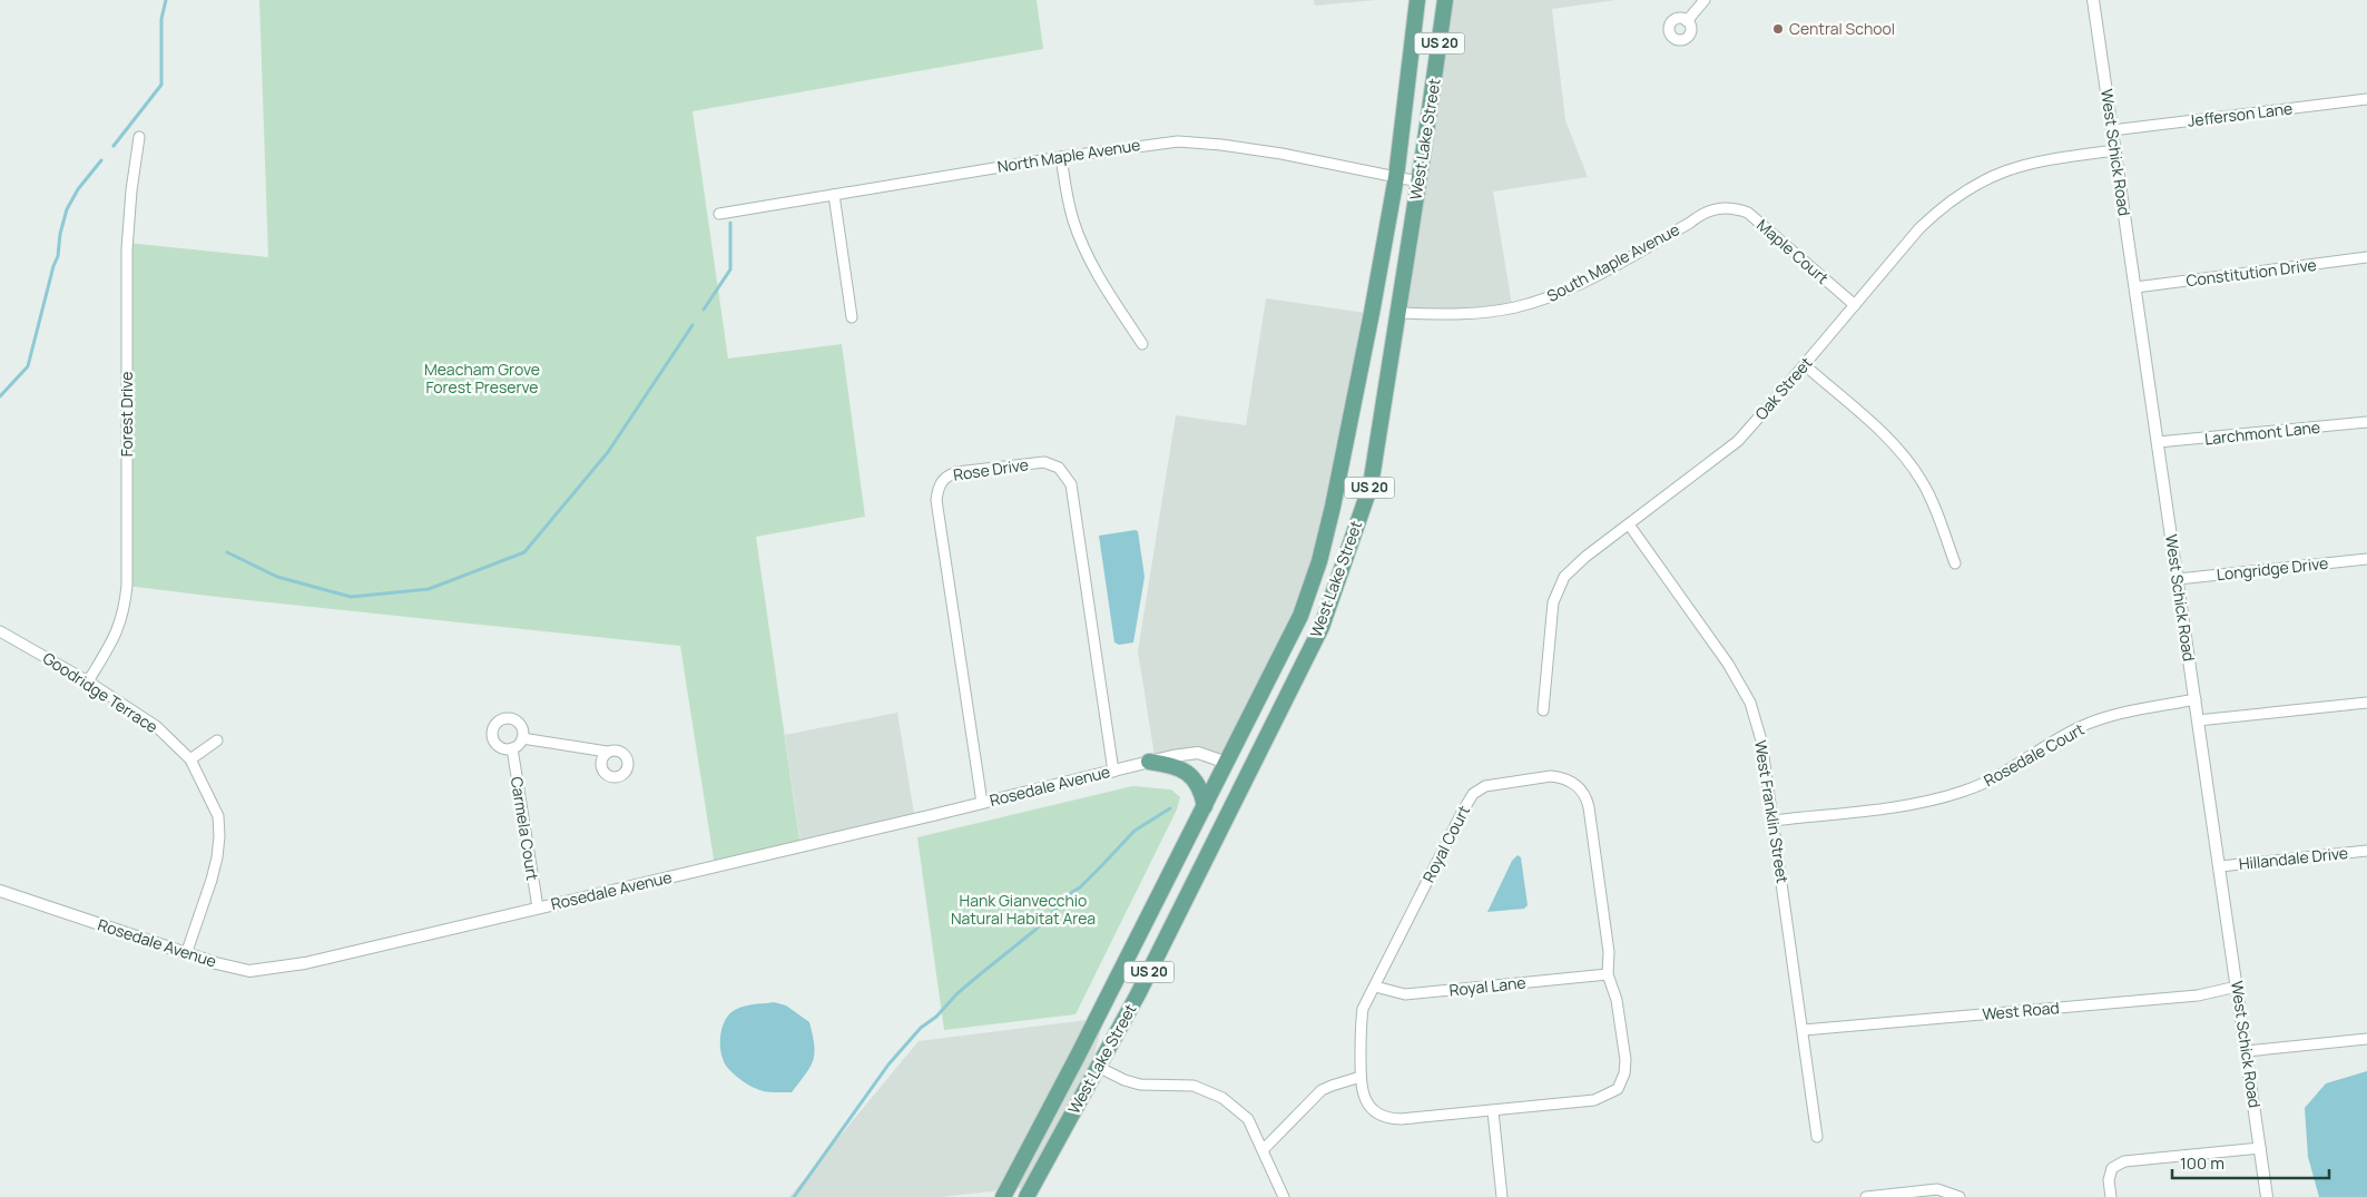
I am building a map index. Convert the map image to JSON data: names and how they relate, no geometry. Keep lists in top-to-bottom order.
{
  "streets": {
    "main road": ["US 20", "West Lake Street"],
    "street": [
      "Jefferson Lane",
      "West Schick Road",
      "North Maple Avenue",
      "Maple Court",
      "South Maple Avenue",
      "Constitution Drive",
      "Oak Street",
      "Forest Drive",
      "Larchmont Lane",
      "Rose Drive",
      "Longridge Drive",
      "Goodridge Terrace",
      "Rosedale Court",
      "Rosedale Avenue",
      "West Franklin Street",
      "Carmela Court",
      "Royal Court",
      "Hillandale Drive",
      "Royal Lane",
      "West Road"
    ]
  },
  "crossings": [
    ["Jefferson Lane", "West Schick Road"],
    ["West Lake Street", "North Maple Avenue"],
    ["West Lake Street", "South Maple Avenue"],
    ["West Lake Street", "Rosedale Avenue"],
    ["West Schick Road", "Constitution Drive"],
    ["West Schick Road", "Oak Street"],
    ["West Schick Road", "Larchmont Lane"],
    ["West Schick Road", "Longridge Drive"],
    ["West Schick Road", "Rosedale Court"],
    ["West Schick Road", "Hillandale Drive"],
    ["West Schick Road", "West Road"],
    ["Maple Court", "South Maple Avenue"],
    ["Maple Court", "Oak Street"],
    ["Oak Street", "West Franklin Street"],
    ["Forest Drive", "Goodridge Terrace"],
    ["Rose Drive", "Rosedale Avenue"],
    ["Goodridge Terrace", "Rosedale Avenue"],
    ["Rosedale Court", "West Franklin Street"],
    ["Rosedale Avenue", "Carmela Court"],
    ["West Franklin Street", "West Road"],
    ["Royal Court", "Royal Lane"]
  ],
  "parks": ["Meacham Grove Forest Preserve", "Hank Gianvecchio Natural Habitat Area"],
  "places": ["Central School"],
  "scale_bar": "100 m"
}
